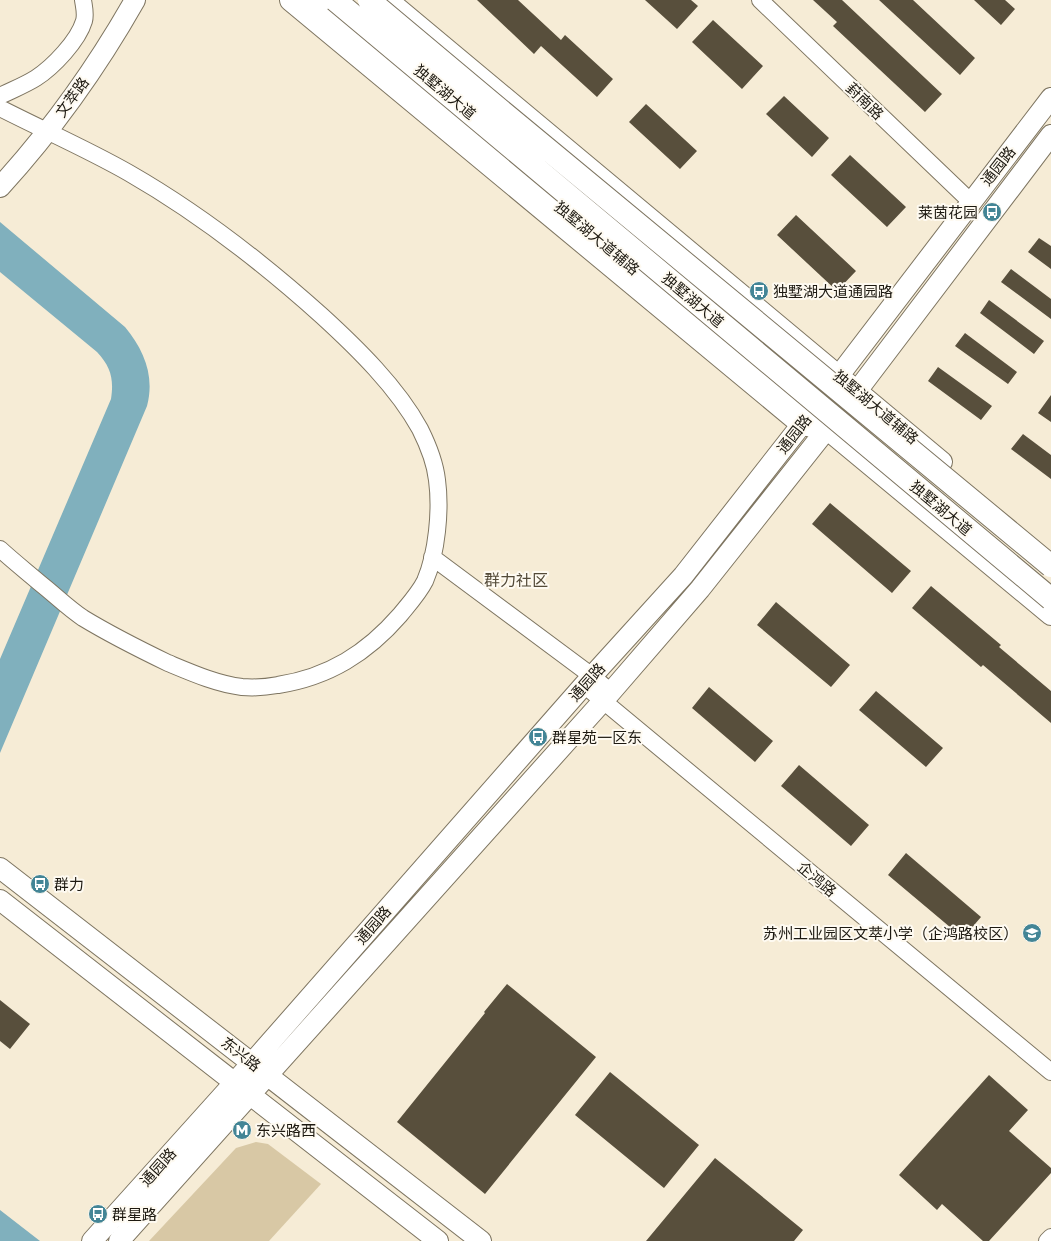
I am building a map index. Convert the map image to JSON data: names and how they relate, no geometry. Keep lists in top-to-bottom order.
{
  "streets": {
    "highway": ["独墅湖大道"],
    "main road": [
      "文萃路",
      "通园路",
      "独墅湖大道辅路",
      "东兴路"
    ],
    "street": ["葑南路", "企鸿路"]
  },
  "crossings": [
    ["葑南路", "通园路"],
    ["通园路", "独墅湖大道辅路"],
    ["通园路", "企鸿路"],
    ["通园路", "东兴路"]
  ],
  "districts": ["群力社区"],
  "places": {
    "bus stop": [
      "莱茵花园",
      "独墅湖大道通园路",
      "群星苑一区东",
      "群力",
      "群星路"
    ],
    "school or university": ["苏州工业园区文萃小学（企鸿路校区）"],
    "metro station": ["东兴路西"]
  }
}
